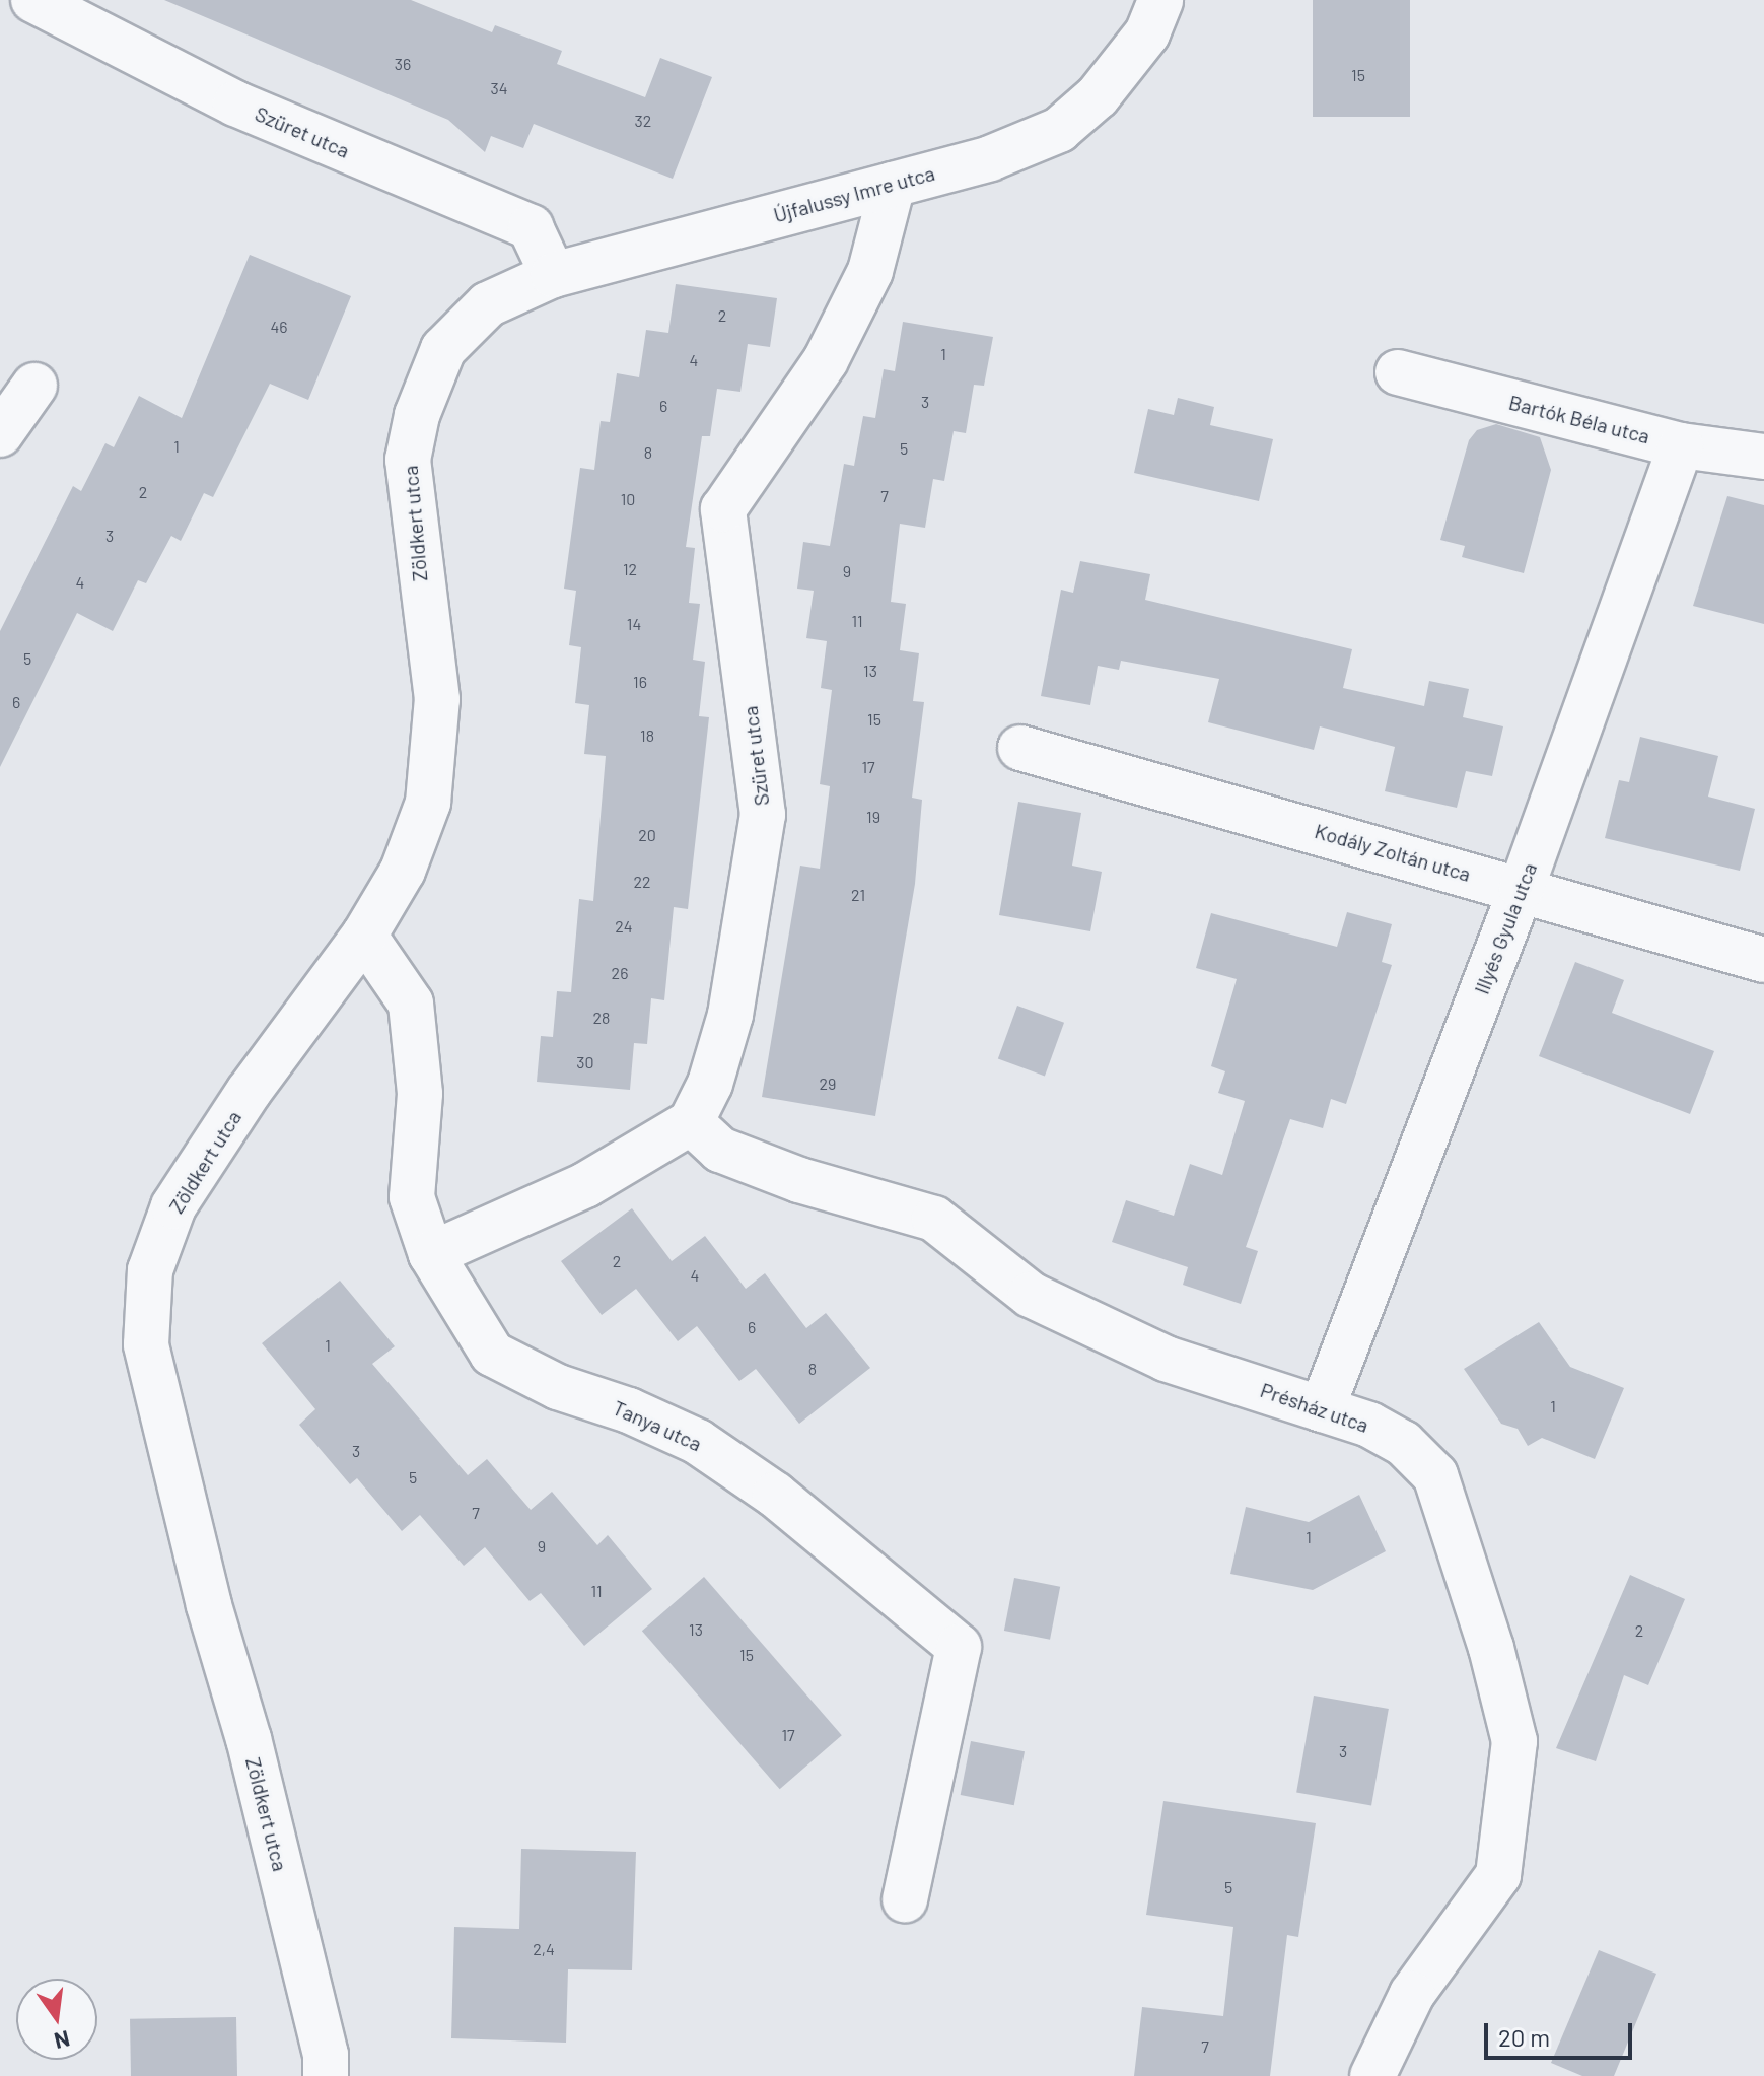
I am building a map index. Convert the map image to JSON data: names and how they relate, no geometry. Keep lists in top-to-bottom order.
{
  "streets": {
    "street": [
      "Szüret utca",
      "Újfalussy Imre utca",
      "Bartók Béla utca",
      "Zöldkert utca",
      "Kodály Zoltán utca",
      "Illyés Gyula utca",
      "Présház utca",
      "Tanya utca"
    ]
  },
  "crossings": [
    ["Szüret utca", "Újfalussy Imre utca"],
    ["Szüret utca", "Présház utca"],
    ["Újfalussy Imre utca", "Zöldkert utca"],
    ["Bartók Béla utca", "Illyés Gyula utca"],
    ["Zöldkert utca", "Tanya utca"],
    ["Kodály Zoltán utca", "Illyés Gyula utca"],
    ["Illyés Gyula utca", "Présház utca"]
  ],
  "house_numbers": [
    "36",
    "15",
    "34",
    "32",
    "2",
    "46",
    "1",
    "4",
    "3",
    "6",
    "1",
    "5",
    "8",
    "2",
    "7",
    "10",
    "3",
    "12",
    "9",
    "4",
    "11",
    "14",
    "5",
    "13",
    "16",
    "6",
    "15",
    "18",
    "17",
    "19",
    "20",
    "22",
    "21",
    "24",
    "26",
    "28",
    "30",
    "29",
    "2",
    "4",
    "6",
    "1",
    "8",
    "1",
    "3",
    "5",
    "7",
    "1",
    "9",
    "11",
    "13",
    "2",
    "15",
    "17",
    "3",
    "5",
    "2,4",
    "7"
  ],
  "scale_bar": "20 m",
  "north": "bottom"
}
